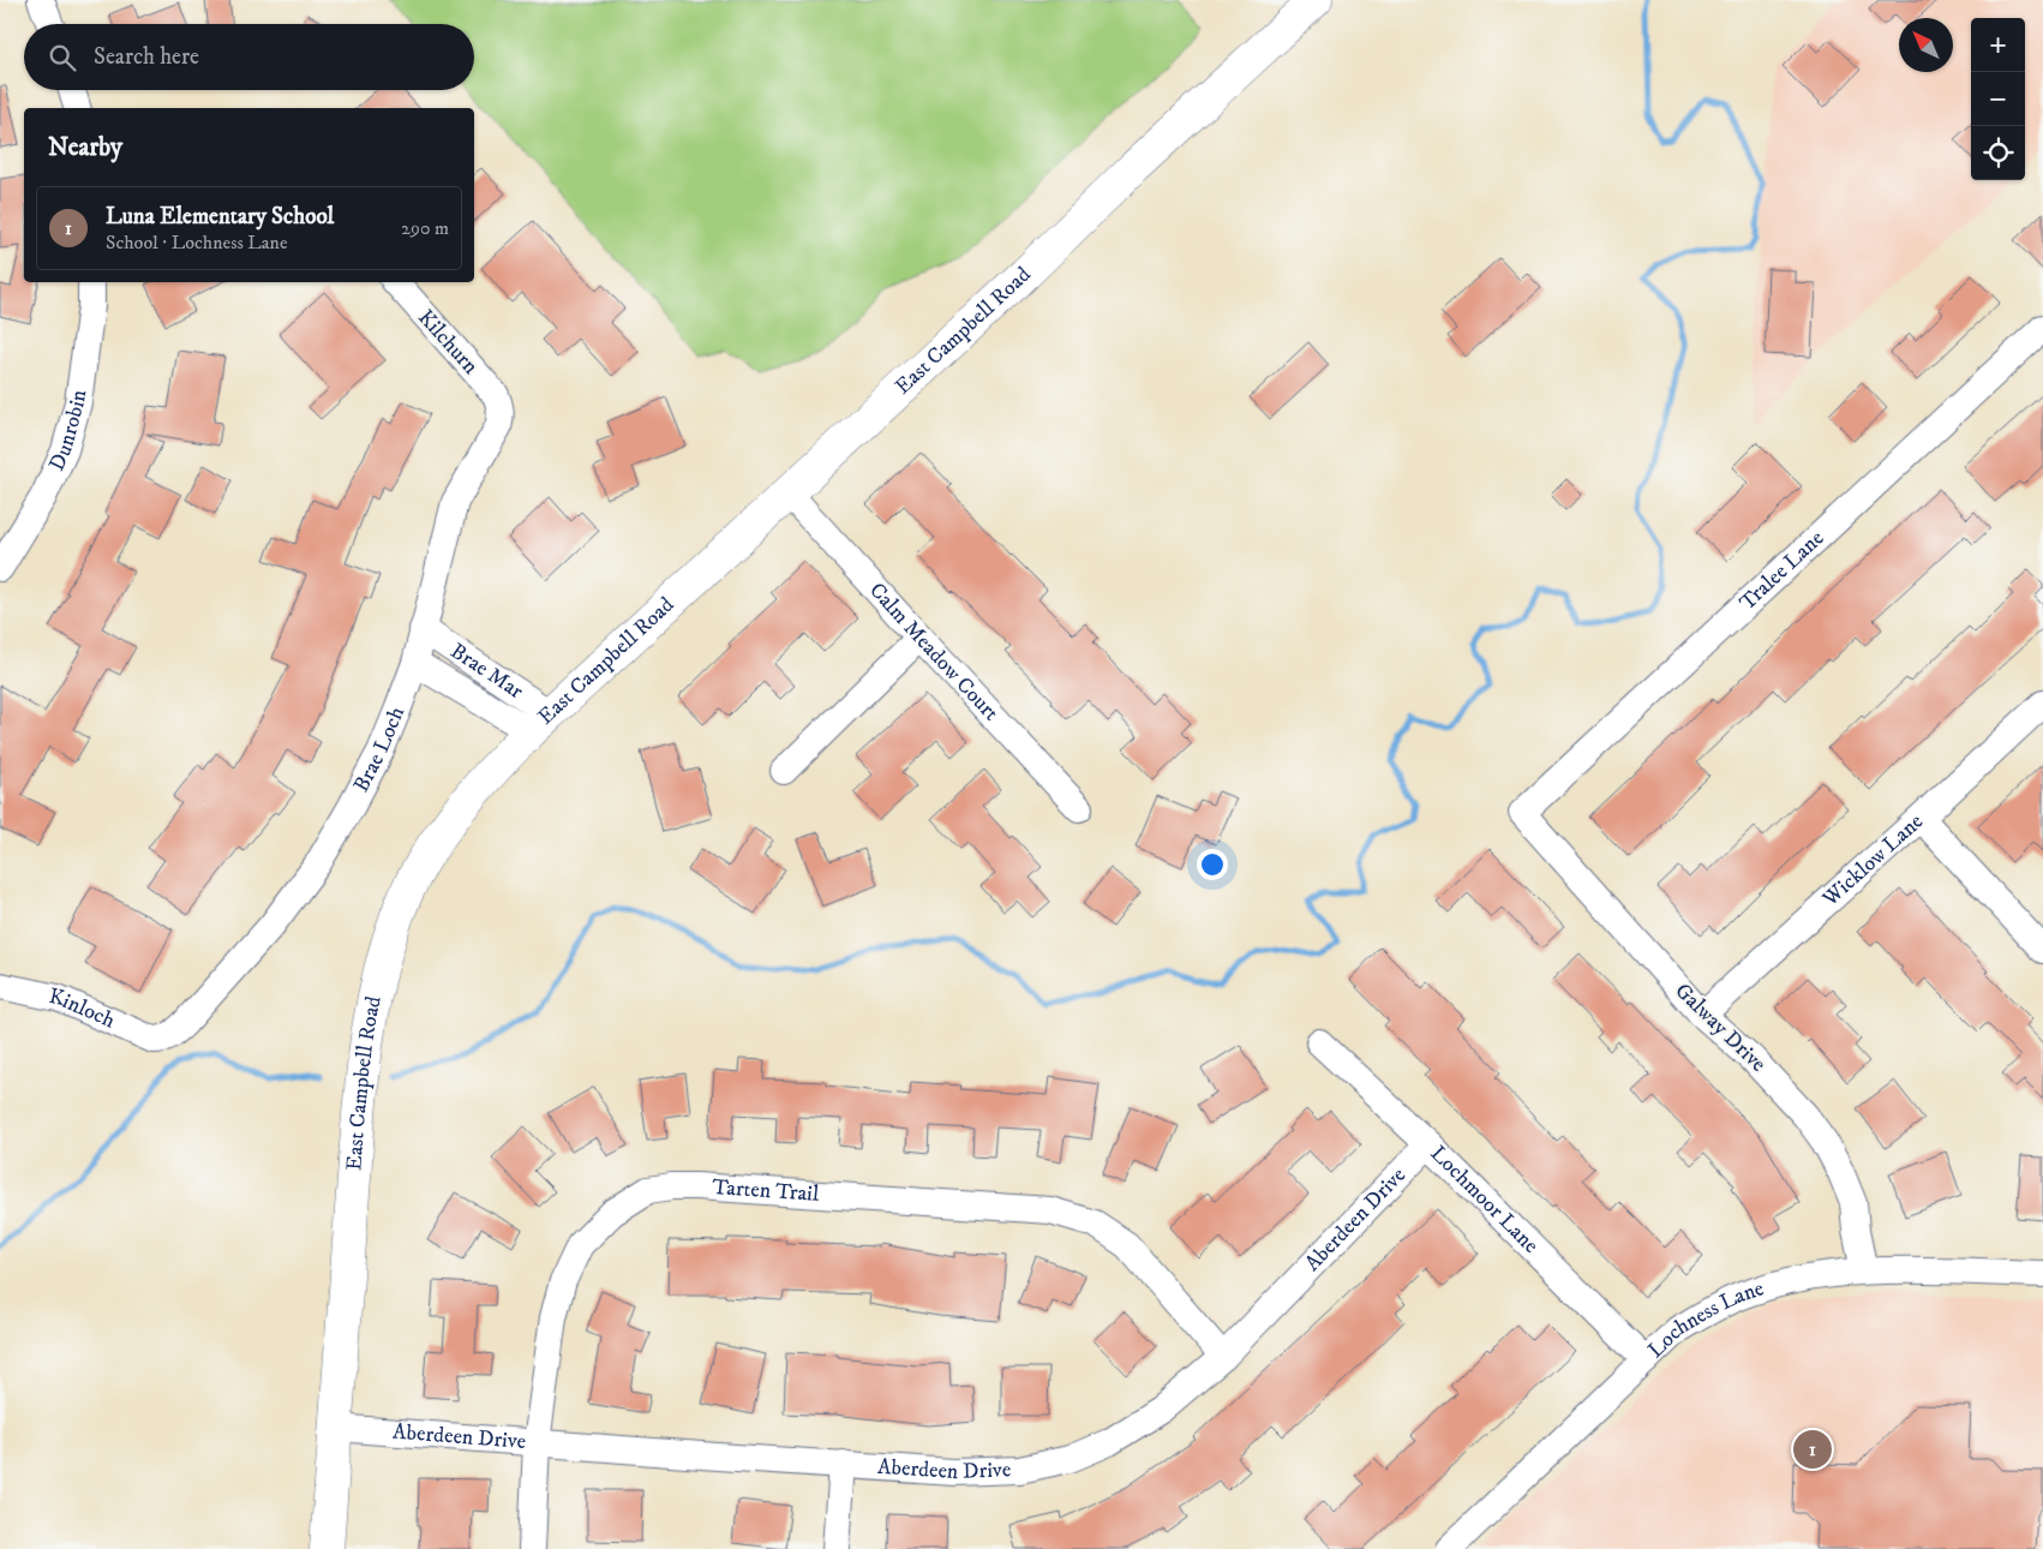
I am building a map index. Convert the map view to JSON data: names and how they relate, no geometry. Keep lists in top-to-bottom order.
{
  "streets": {
    "main road": ["East Campbell Road"],
    "street": [
      "Kilchurn",
      "Dunrobin",
      "Tralee Lane",
      "Calm Meadow Court",
      "Brae Mar",
      "Brae Loch",
      "Wicklow Lane",
      "Kinloch",
      "Galway Drive",
      "Tarten Trail",
      "Lochmoor Lane",
      "Aberdeen Drive",
      "Lochness Lane"
    ]
  },
  "crossings": [
    ["East Campbell Road", "Calm Meadow Court"],
    ["East Campbell Road", "Brae Mar"],
    ["East Campbell Road", "Aberdeen Drive"],
    ["Kilchurn", "Brae Loch"],
    ["Tralee Lane", "Galway Drive"],
    ["Brae Mar", "Brae Loch"],
    ["Brae Loch", "Kinloch"],
    ["Wicklow Lane", "Galway Drive"],
    ["Galway Drive", "Lochness Lane"],
    ["Tarten Trail", "Aberdeen Drive"],
    ["Lochmoor Lane", "Aberdeen Drive"],
    ["Lochmoor Lane", "Lochness Lane"]
  ],
  "north": "top left",
  "page": {
    "map_buttons": ["+", "−"],
    "search": "Search here",
    "heading": "Nearby",
    "list": [
      {
        "mark": "1",
        "name": "Luna Elementary School",
        "note": "School · Lochness Lane",
        "value": "290 m"
      }
    ],
    "pins": "1"
  }
}
